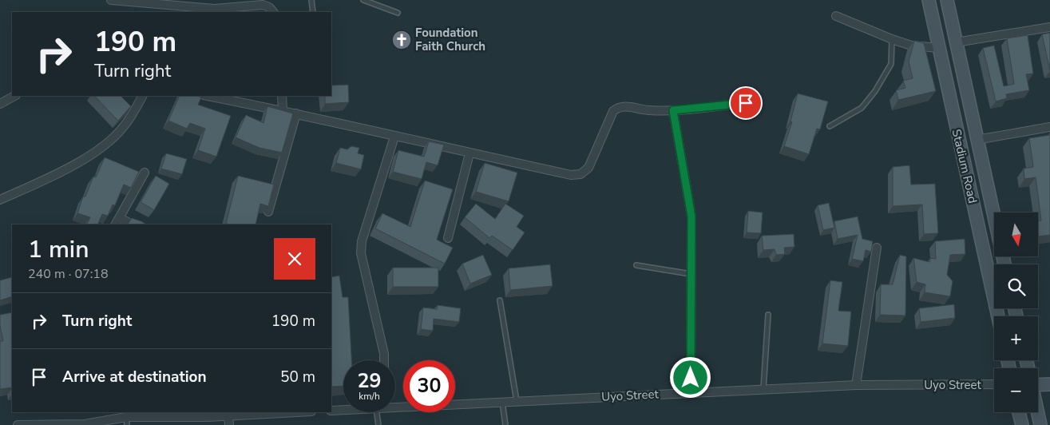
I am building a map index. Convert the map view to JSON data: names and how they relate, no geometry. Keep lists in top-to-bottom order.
{
  "streets": {
    "main road": ["Stadium Road"],
    "street": ["Uyo Street"]
  },
  "places": {
    "church": ["Foundation Faith Church"]
  },
  "north": "bottom",
  "page": {
    "turn": ["190 m", "Turn right"],
    "map_buttons": ["+", "−"],
    "heading": ["1 min", "240 m · 07:18"],
    "list": [
      {
        "name": "Turn right",
        "value": "190 m"
      },
      {
        "name": "Arrive at destination",
        "value": "50 m"
      }
    ],
    "speed": "29 km/h",
    "limit": "30"
  }
}
